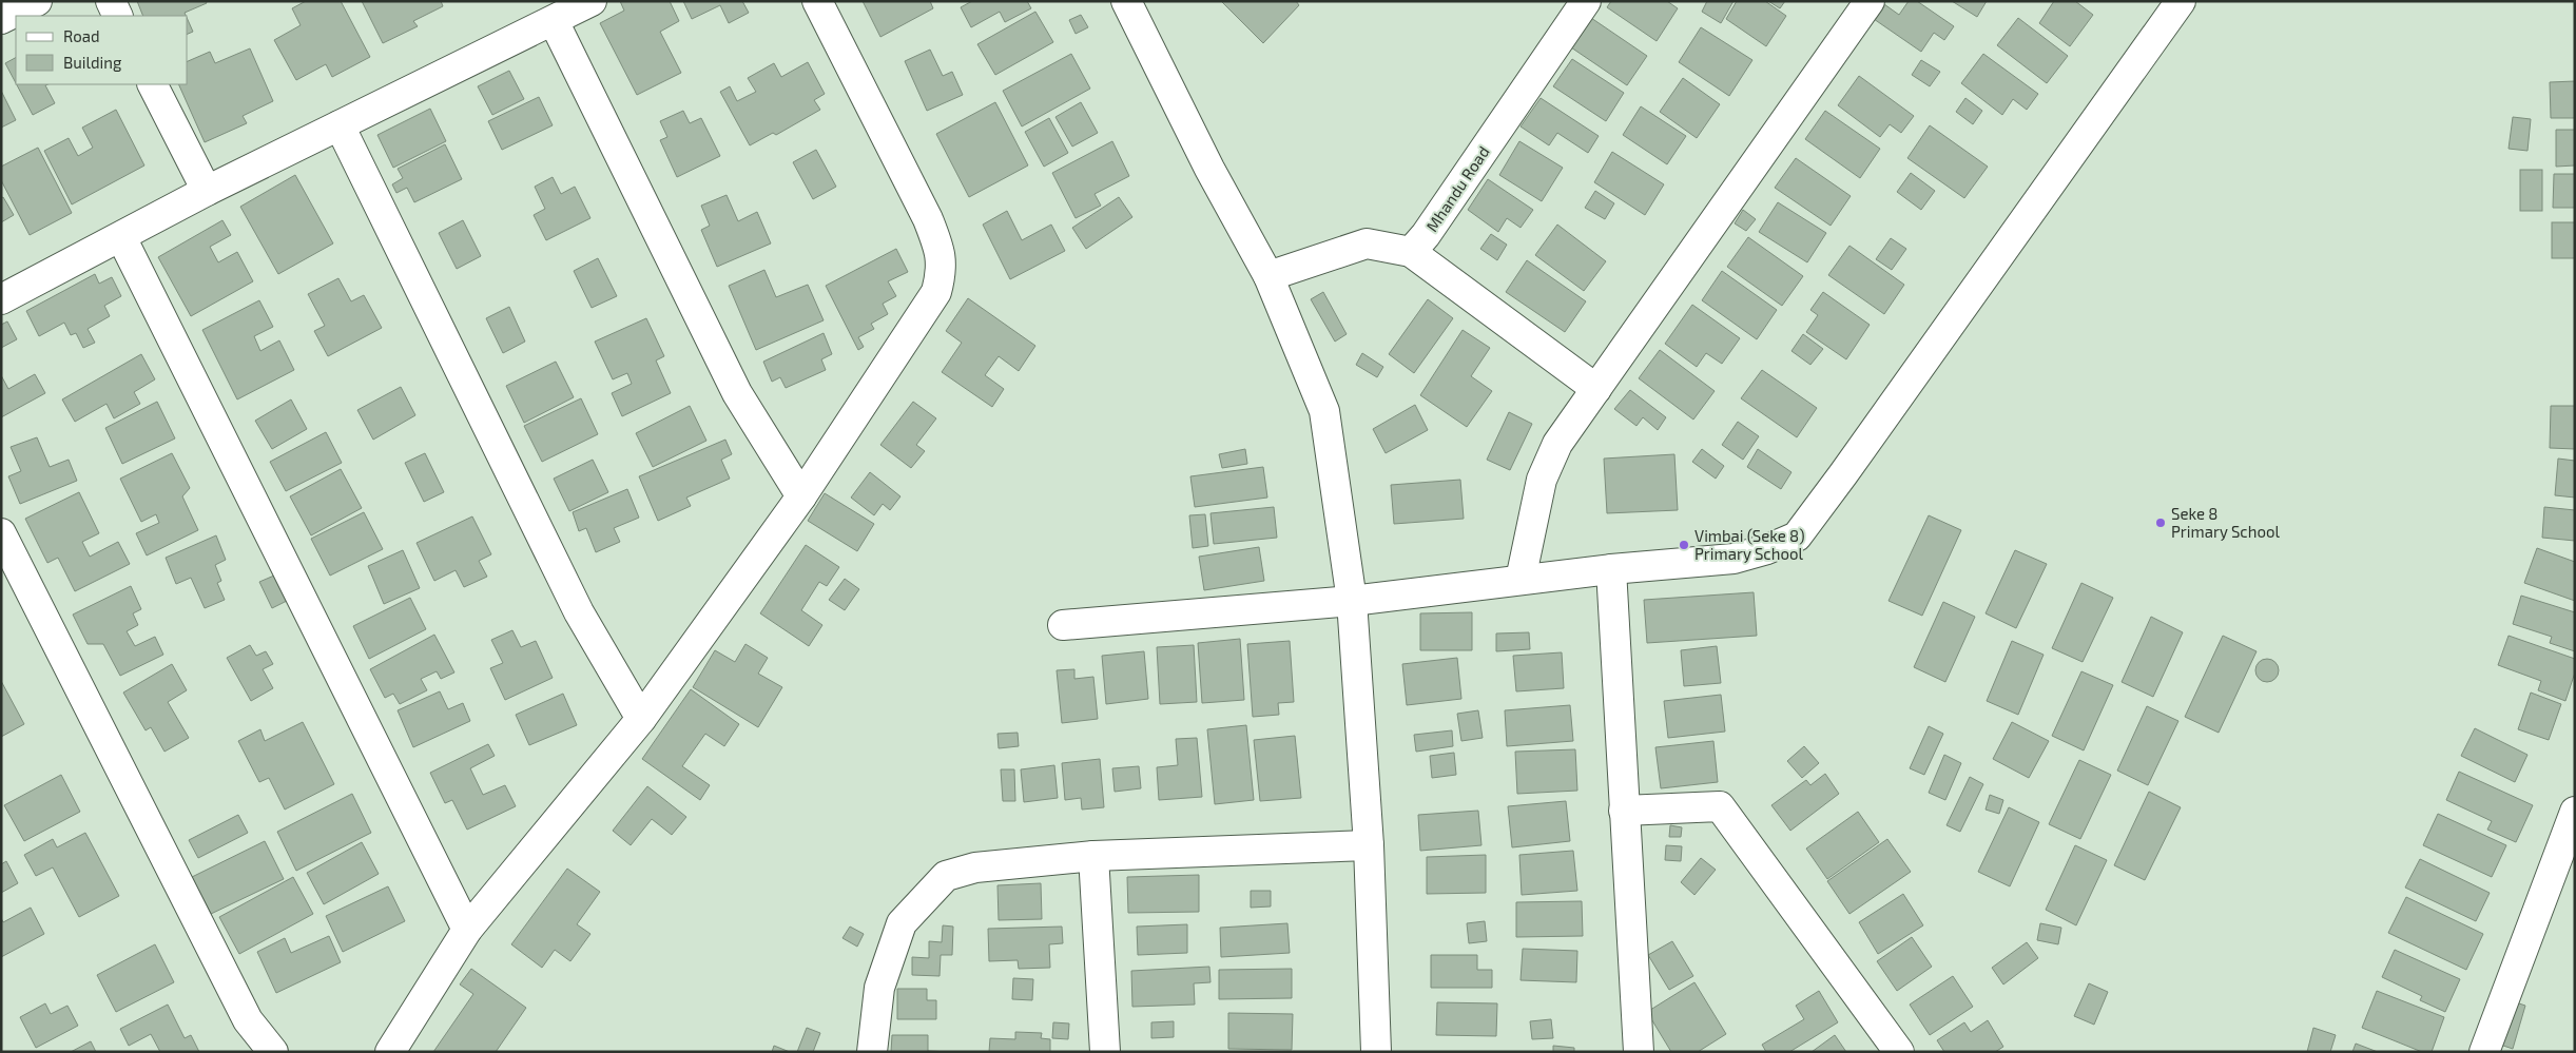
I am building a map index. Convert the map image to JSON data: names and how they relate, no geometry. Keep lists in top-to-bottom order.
{
  "streets": {
    "street": ["Mhandu Road"]
  },
  "places": ["Seke 8 Primary School", "Vimbai (Seke 8) Primary School"],
  "legend": ["Road", "Building"]
}
